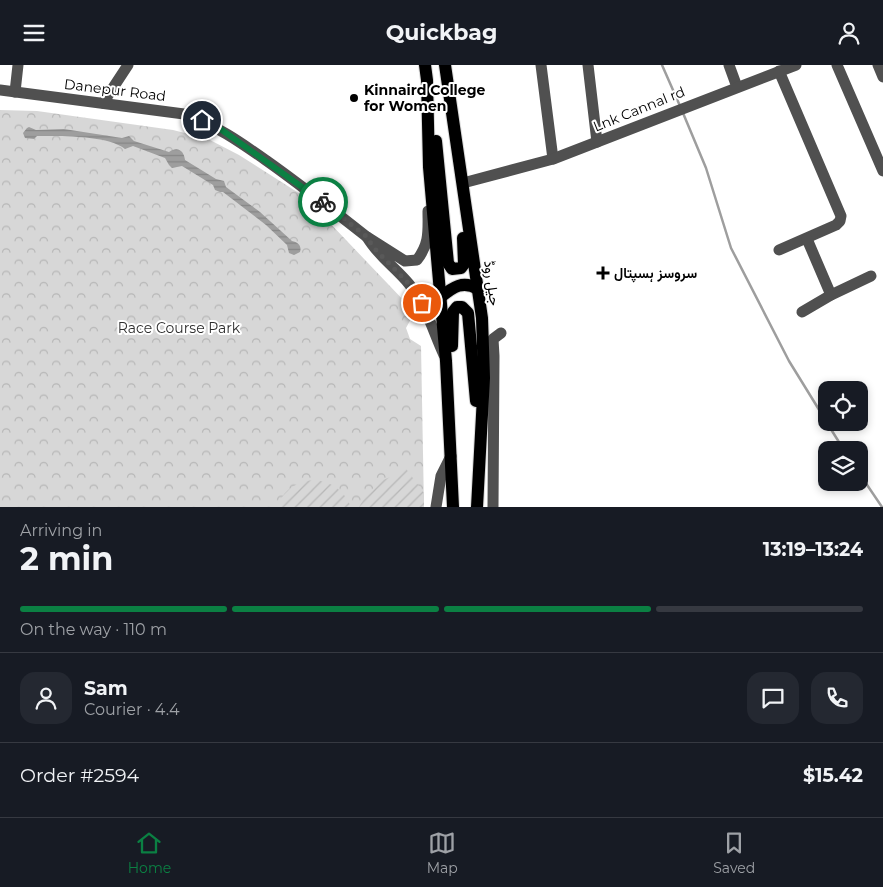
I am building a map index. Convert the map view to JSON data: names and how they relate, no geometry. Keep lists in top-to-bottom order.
{
  "streets": {
    "main road": ["جیل روڈ"],
    "street": ["Danepur Road", "Lnk Cannal rd"]
  },
  "crossings": [
    ["Lnk Cannal rd", "جیل روڈ"]
  ],
  "parks": ["Race Course Park"],
  "places": {
    "other": ["Kinnaird College for Women"],
    "health": ["سروسز ہسپتال"]
  },
  "page": {
    "header": "Quickbag",
    "heading": ["2 min", "Arriving in", "13:19–13:24"],
    "panel": [
      "Sam",
      "Courier · 4.4",
      "Order #2594",
      "$15.42"
    ],
    "bar": "On the way · 110 m",
    "tabs": ["Home", "Map", "Saved"]
  }
}
